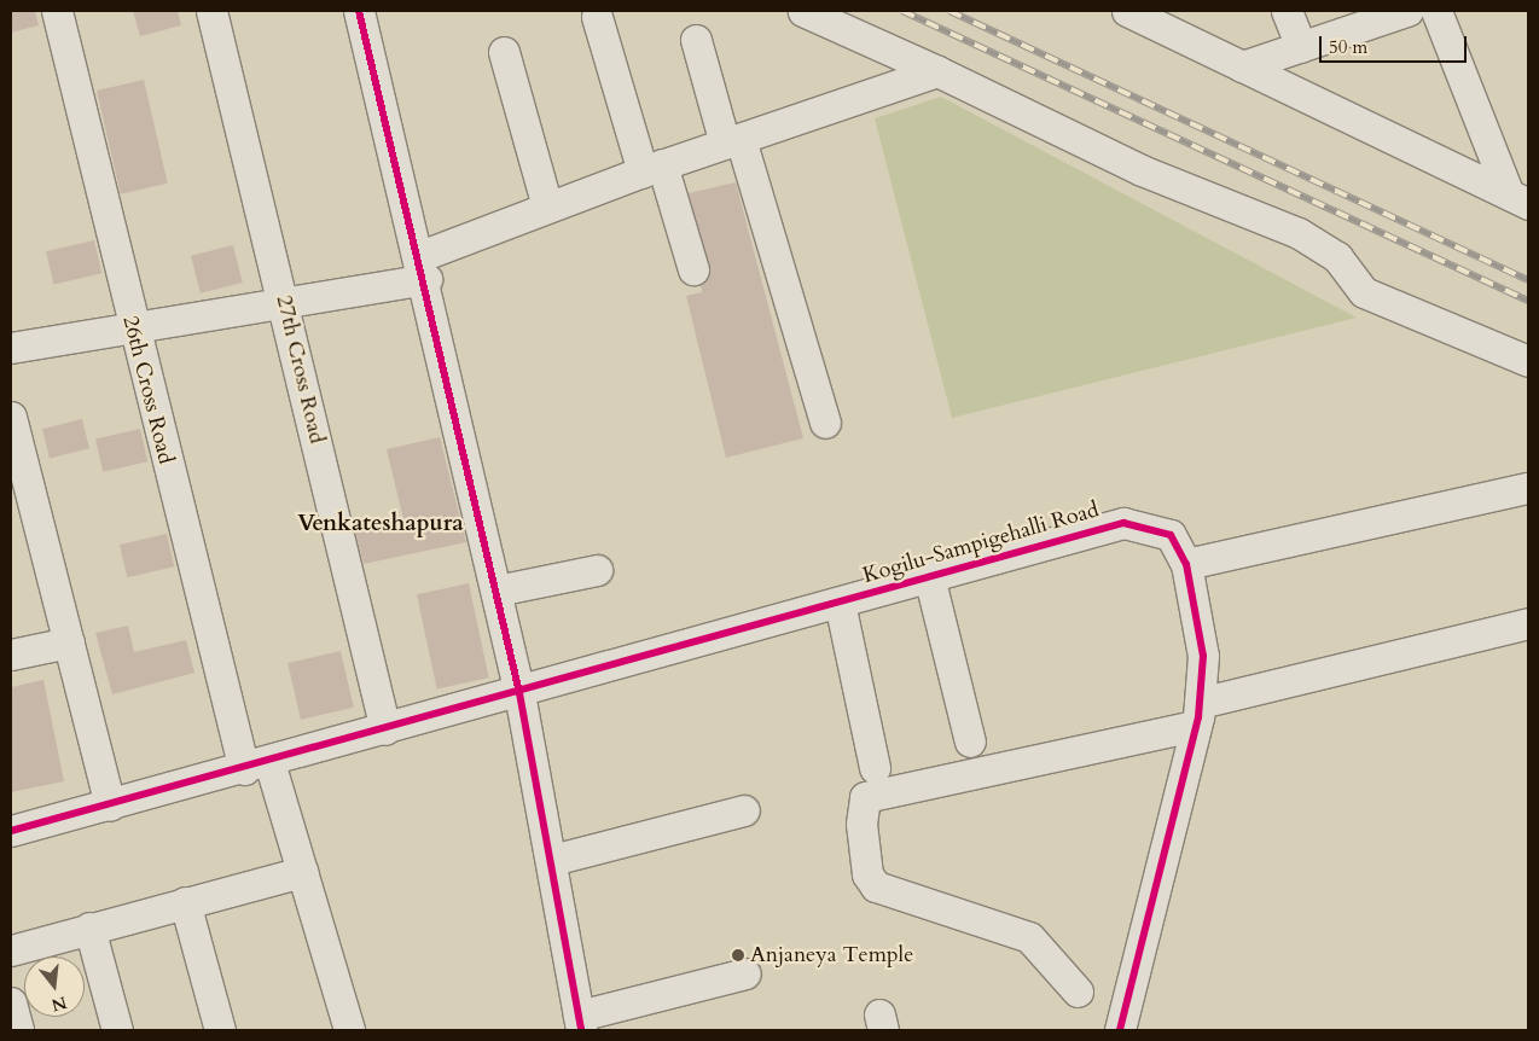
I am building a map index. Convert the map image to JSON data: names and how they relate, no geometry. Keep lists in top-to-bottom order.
{
  "streets": {
    "street": ["27th Cross Road", "26th Cross Road", "Kogilu-Sampigehalli Road"]
  },
  "crossings": [
    ["27th Cross Road", "Kogilu-Sampigehalli Road"],
    ["26th Cross Road", "Kogilu-Sampigehalli Road"]
  ],
  "districts": ["Venkateshapura"],
  "places": ["Anjaneya Temple"],
  "scale_bar": "50 m",
  "north": "bottom"
}
